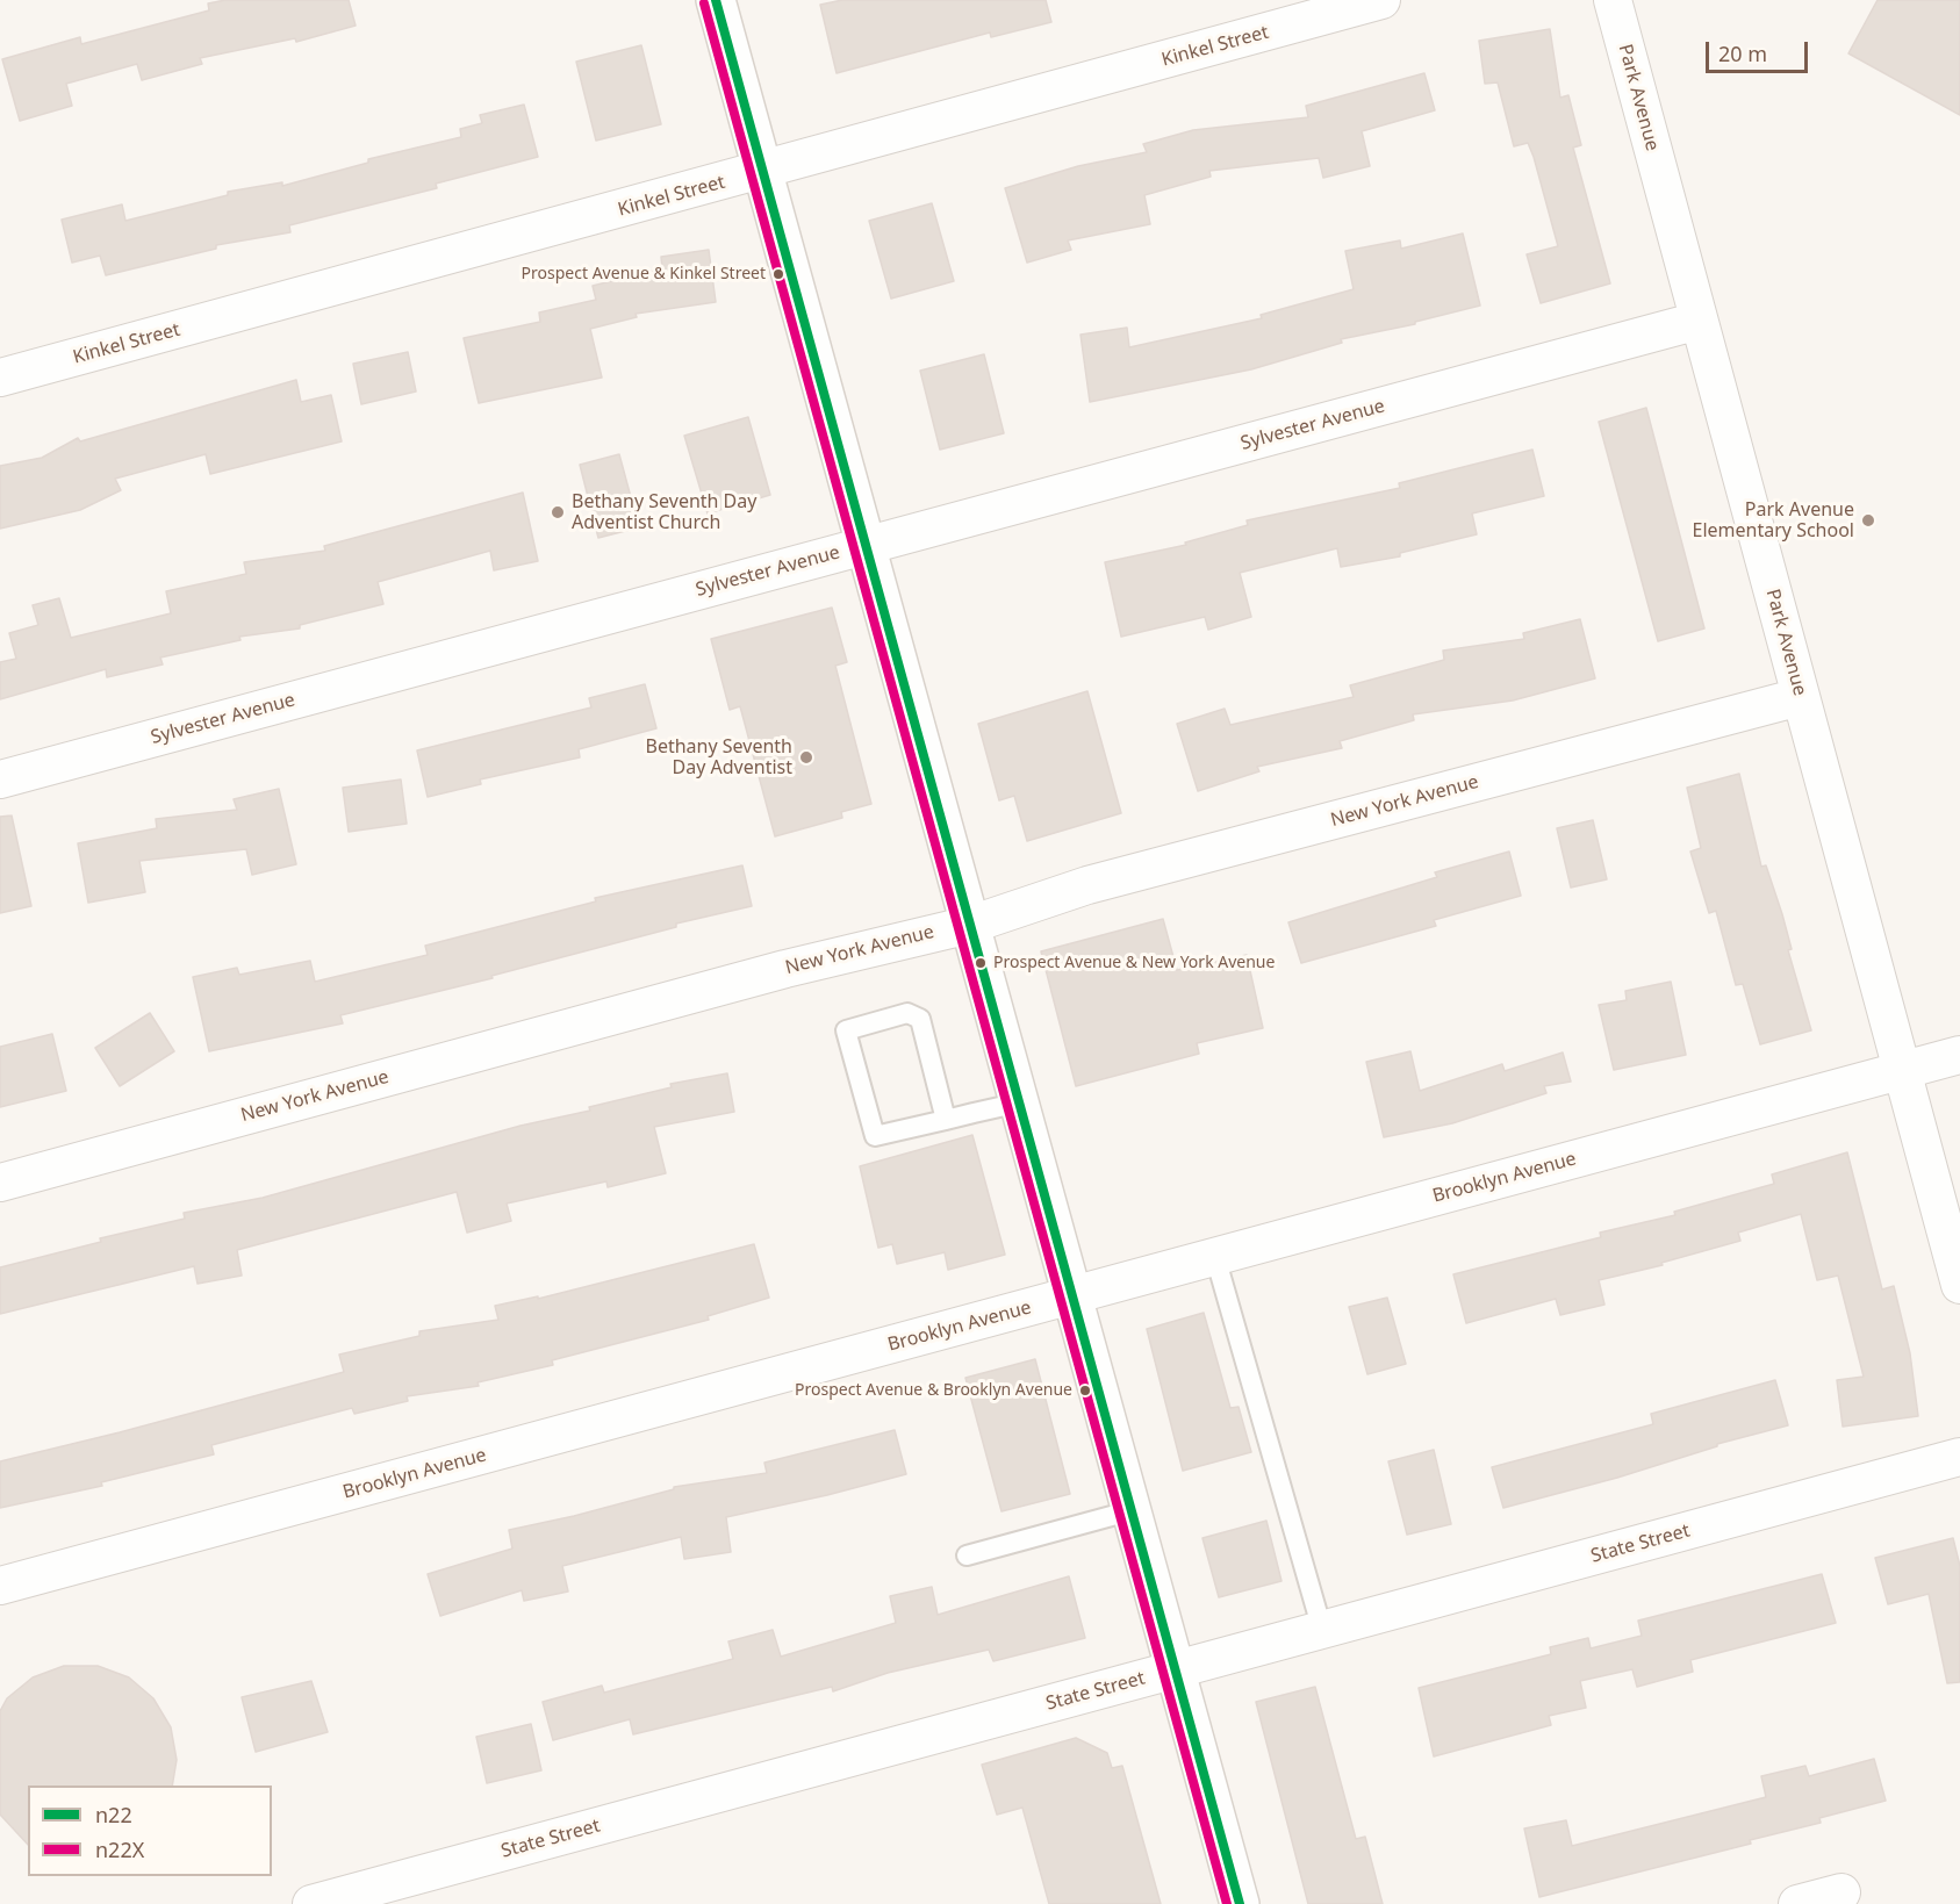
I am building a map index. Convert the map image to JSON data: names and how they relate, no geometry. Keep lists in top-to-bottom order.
{
  "streets": {
    "street": [
      "Kinkel Street",
      "Park Avenue",
      "Sylvester Avenue",
      "New York Avenue",
      "Brooklyn Avenue",
      "State Street"
    ]
  },
  "crossings": [
    ["Park Avenue", "Sylvester Avenue"],
    ["Park Avenue", "New York Avenue"],
    ["Park Avenue", "Brooklyn Avenue"]
  ],
  "places": [
    "Prospect Avenue & Kinkel Street",
    "Bethany Seventh Day Adventist Church",
    "Park Avenue Elementary School",
    "Bethany Seventh Day Adventist",
    "Prospect Avenue & New York Avenue",
    "Prospect Avenue & Brooklyn Avenue"
  ],
  "lines": ["transit line n22", "transit line n22X"],
  "legend": ["n22", "n22X"],
  "scale_bar": "20 m"
}
